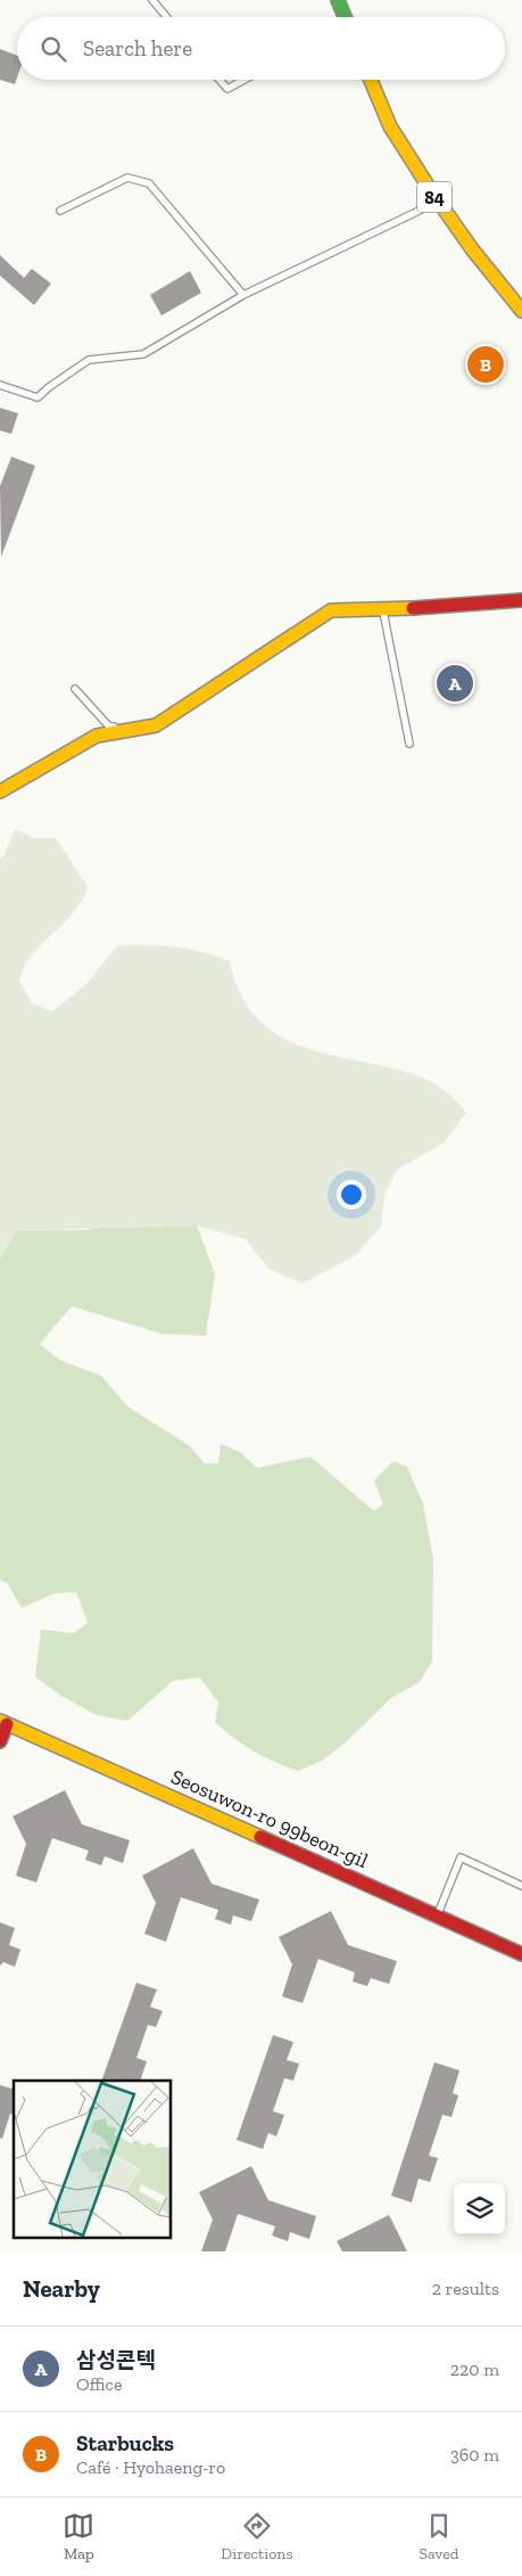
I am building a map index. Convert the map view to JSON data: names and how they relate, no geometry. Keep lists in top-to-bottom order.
{
  "streets": {
    "street": ["84", "Seosuwon-ro 99beon-gil"]
  },
  "page": {
    "search": "Search here",
    "pins": ["B", "A"],
    "heading": ["Nearby", "2 results"],
    "list": [
      {
        "mark": "A",
        "name": "삼성콘텍",
        "note": "Office",
        "value": "220 m"
      },
      {
        "mark": "B",
        "name": "Starbucks",
        "note": "Café · Hyohaeng-ro",
        "value": "360 m"
      }
    ],
    "nav": ["Map", "Directions", "Saved"]
  }
}
